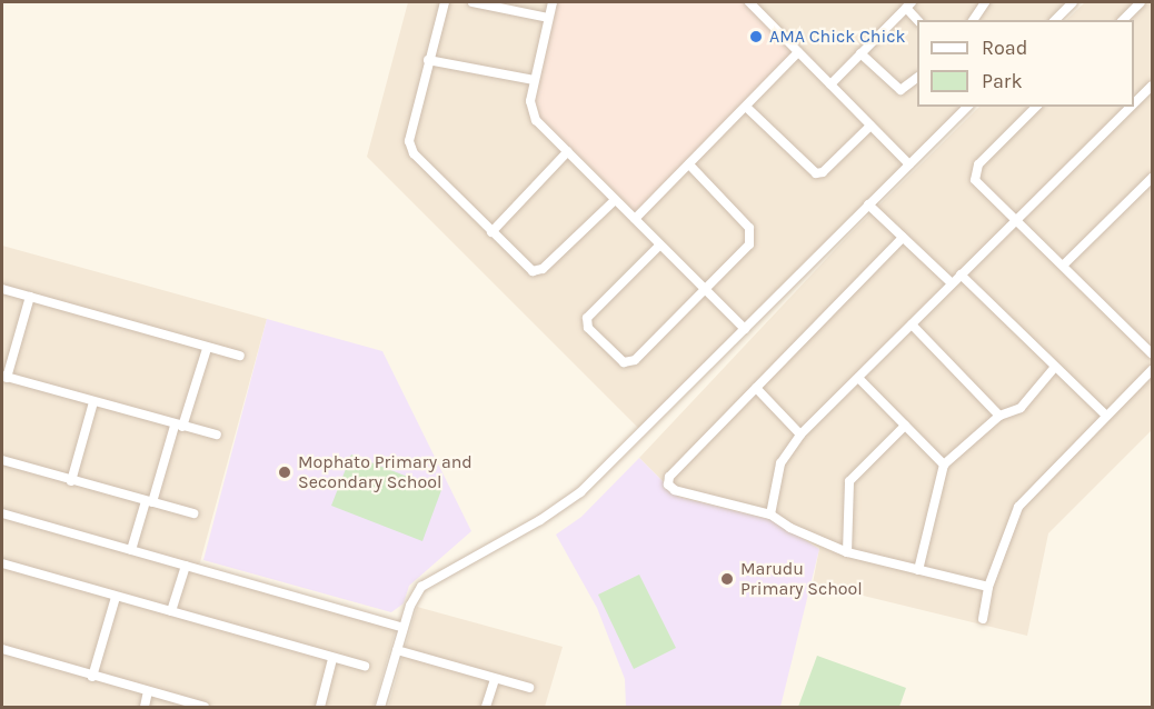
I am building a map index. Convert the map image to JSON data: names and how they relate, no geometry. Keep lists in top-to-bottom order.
{
  "places": ["AMA Chick Chick", "Mophato Primary and Secondary School", "Marudu Primary School"],
  "legend": ["Road", "Park"]
}
